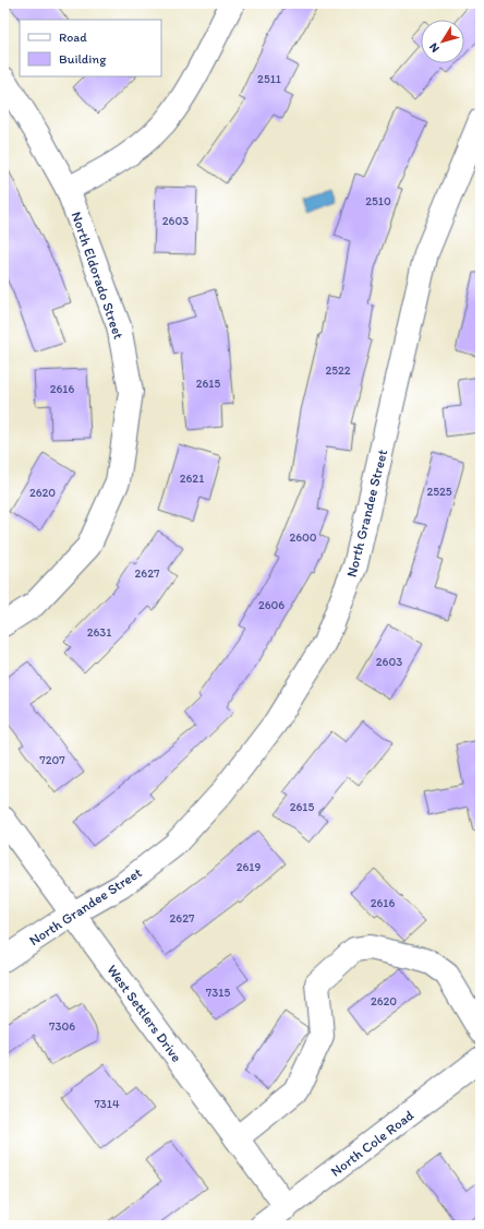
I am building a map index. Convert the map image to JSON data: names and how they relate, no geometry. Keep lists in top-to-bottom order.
{
  "streets": {
    "street": [
      "North Eldorado Street",
      "North Grandee Street",
      "West Settlers Drive",
      "North Cole Road"
    ]
  },
  "crossings": [
    ["North Grandee Street", "West Settlers Drive"],
    ["West Settlers Drive", "North Cole Road"]
  ],
  "house_numbers": [
    "2511",
    "2510",
    "2603",
    "2522",
    "2615",
    "2616",
    "2621",
    "2525",
    "2620",
    "2600",
    "2627",
    "2606",
    "2631",
    "2603",
    "7207",
    "2615",
    "2619",
    "2616",
    "2627",
    "7315",
    "2620",
    "7306",
    "7314"
  ],
  "legend": ["Road", "Building"],
  "north": "bottom left"
}
